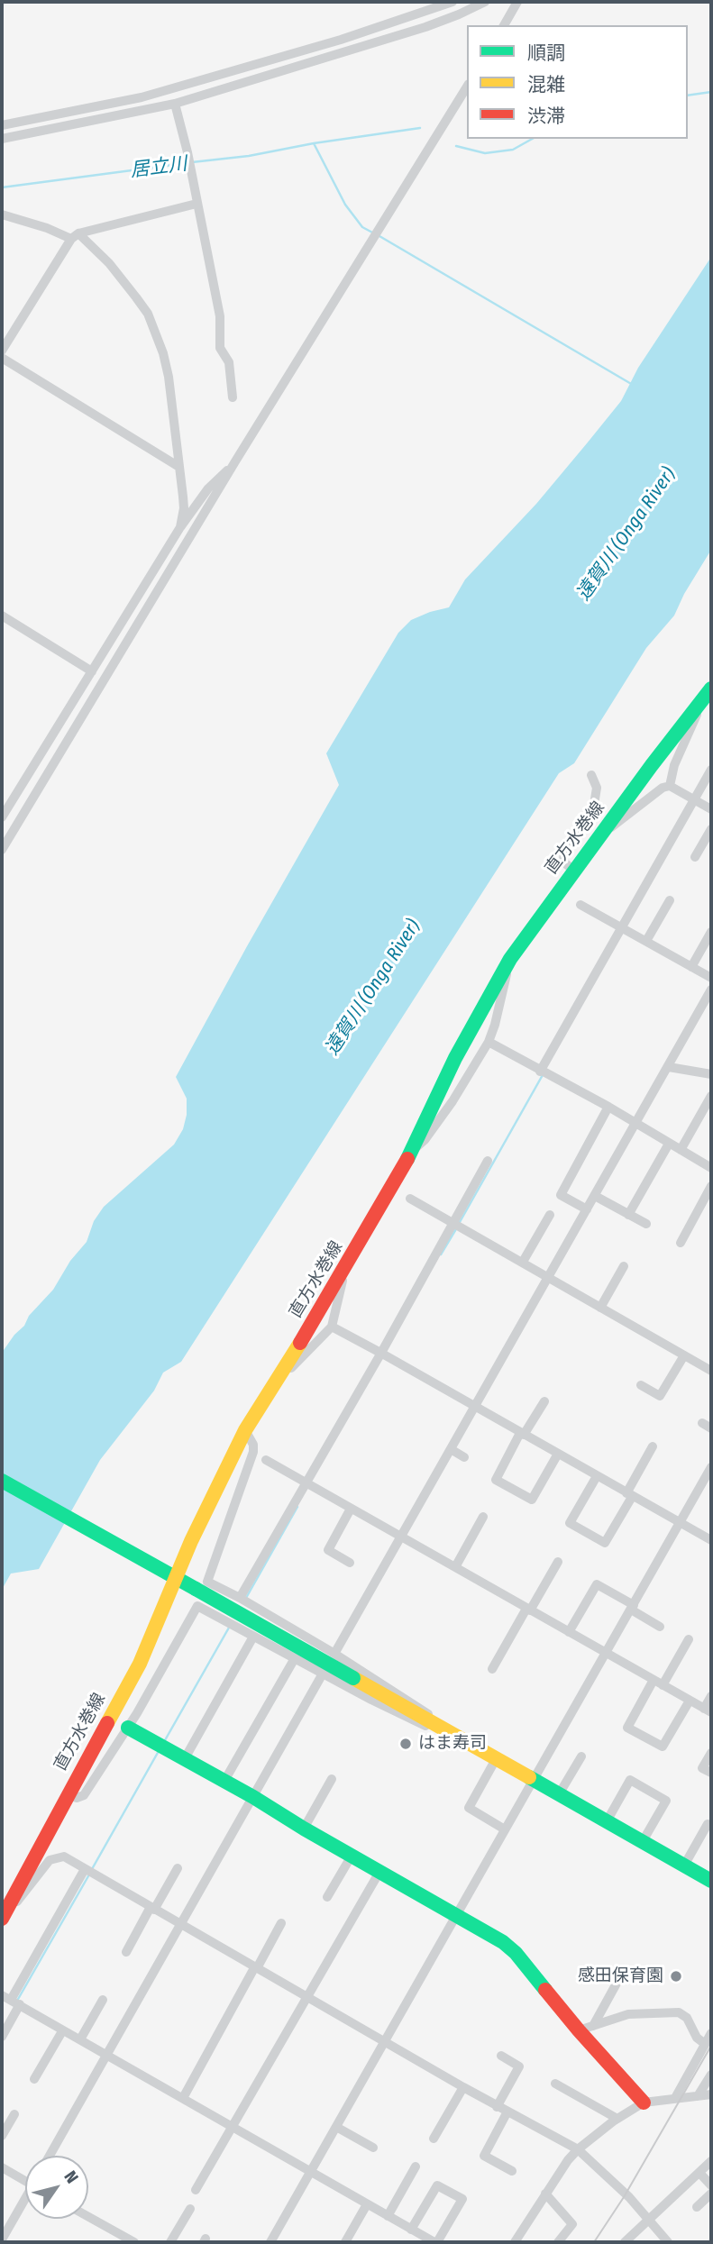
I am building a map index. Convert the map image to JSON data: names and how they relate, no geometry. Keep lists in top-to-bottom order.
{
  "streets": {
    "street": ["直方水巻線"]
  },
  "water": ["居立川", "遠賀川 (Onga River)"],
  "places": ["はま寿司", "感田保育園"],
  "legend": ["順調", "混雑", "渋滞"],
  "north": "top right"
}
